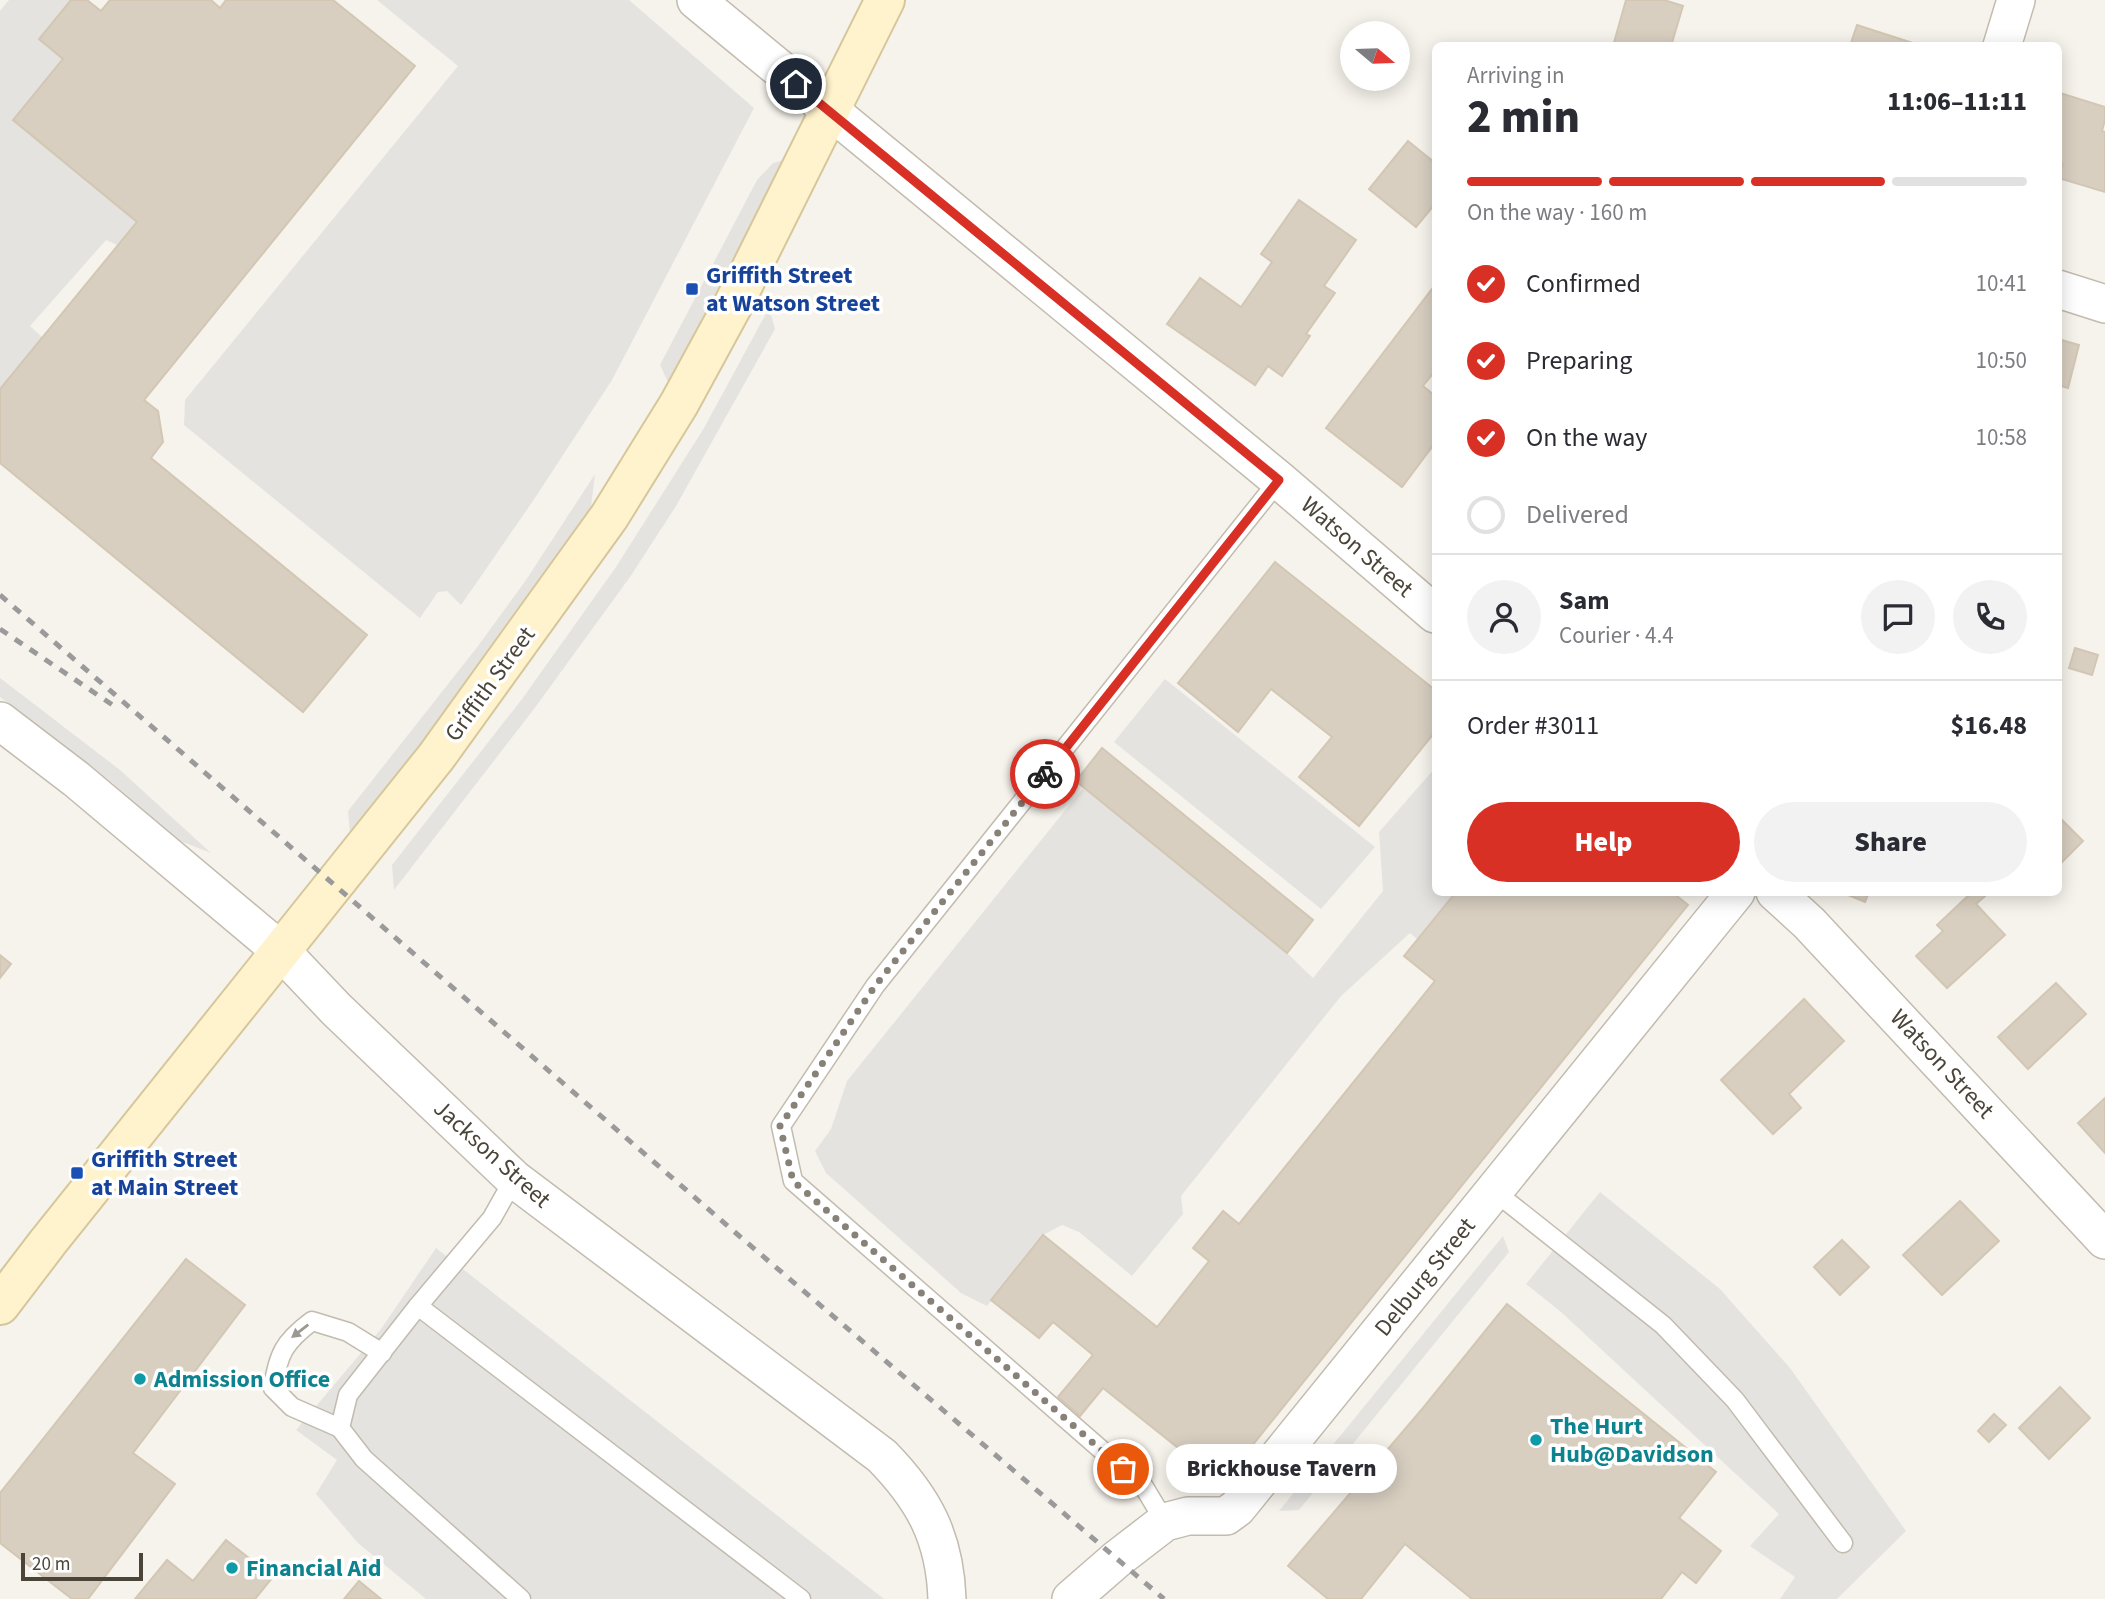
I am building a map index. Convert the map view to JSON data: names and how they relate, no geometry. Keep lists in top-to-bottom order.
{
  "streets": {
    "main road": ["Griffith Street"],
    "street": ["Watson Street", "Jackson Street", "Delburg Street"]
  },
  "crossings": [
    ["Watson Street", "Griffith Street"],
    ["Griffith Street", "Jackson Street"]
  ],
  "places": {
    "transit": ["Griffith Street at Watson Street", "Griffith Street at Main Street"],
    "other": [
      "Admission Office",
      "The Hurt Hub@Davidson",
      "Brickhouse Tavern",
      "Financial Aid"
    ]
  },
  "scale_bar": "20 m",
  "north": "right",
  "page": {
    "heading": ["2 min", "Arriving in", "11:06–11:11"],
    "panel": [
      "Sam",
      "Courier · 4.4",
      "Order #3011",
      "$16.48"
    ],
    "bar": "On the way · 160 m",
    "list": [
      ["Confirmed", "10:41"],
      ["Preparing", "10:50"],
      ["On the way", "10:58"],
      "Delivered"
    ],
    "buttons": ["Help", "Share"],
    "bubble": "Brickhouse Tavern",
    "scale": "20 m"
  }
}
